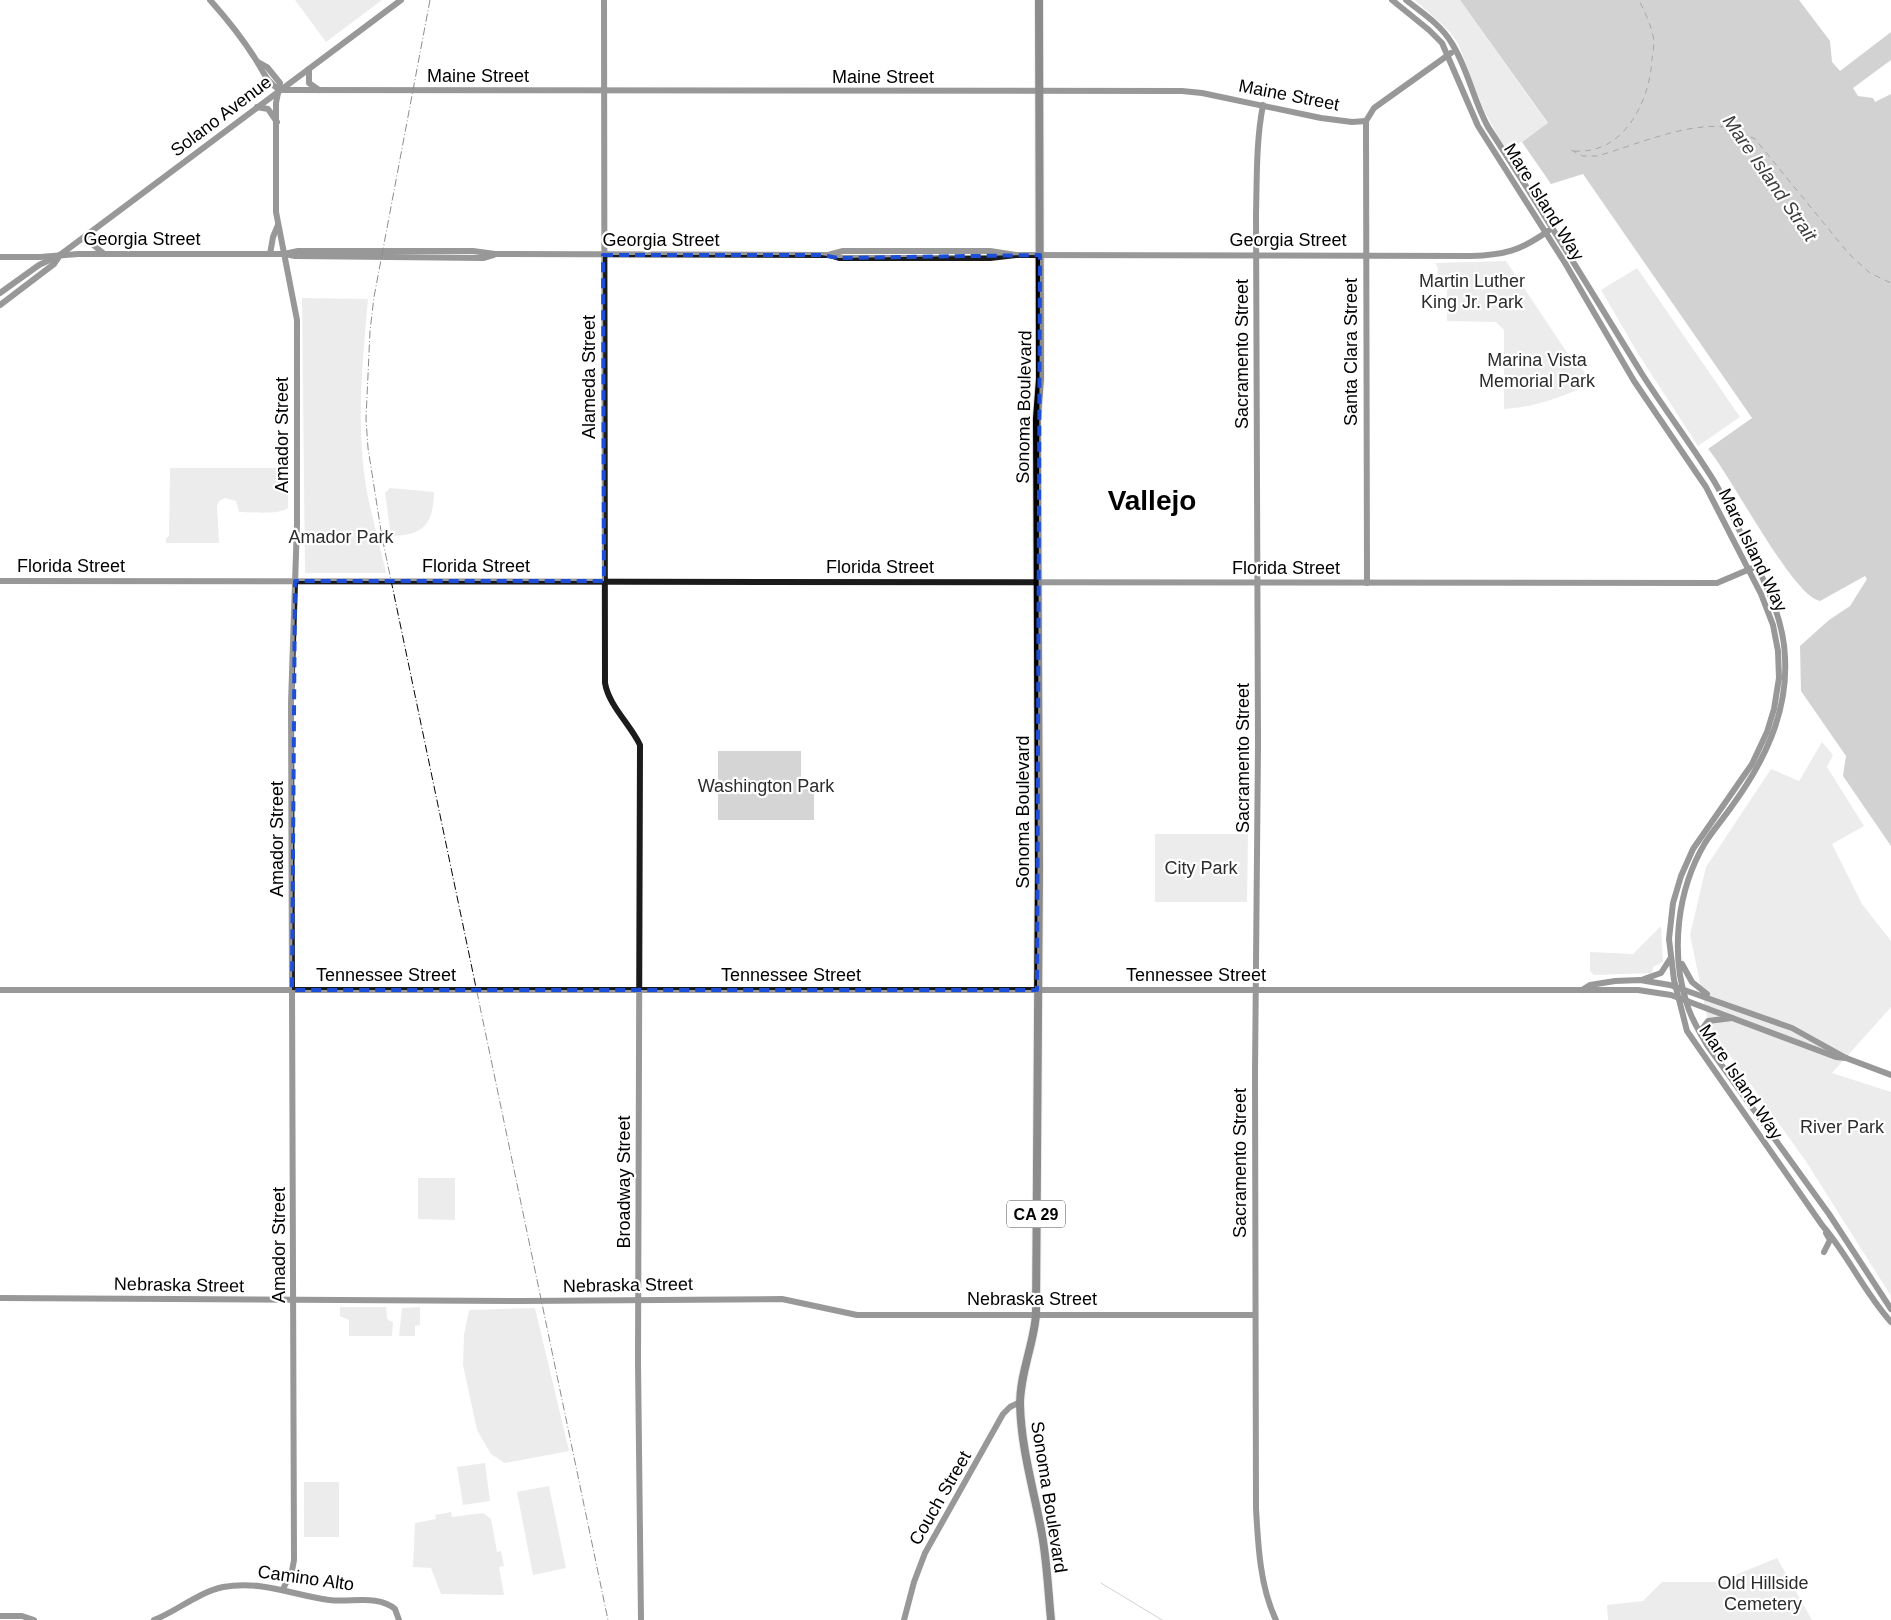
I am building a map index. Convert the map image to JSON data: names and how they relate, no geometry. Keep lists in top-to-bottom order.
{
  "streets": {
    "main road": [
      "Maine Street",
      "Solano Avenue",
      "Mare Island Way",
      "Georgia Street",
      "Santa Clara Street",
      "Sacramento Street",
      "Alameda Street",
      "Sonoma Boulevard",
      "Amador Street",
      "Florida Street",
      "Tennessee Street",
      "Broadway Street",
      "CA 29",
      "Nebraska Street",
      "Couch Street",
      "Camino Alto"
    ]
  },
  "crossings": [
    ["Maine Street", "Solano Avenue"],
    ["Maine Street", "Santa Clara Street"],
    ["Maine Street", "Sacramento Street"],
    ["Maine Street", "Alameda Street"],
    ["Maine Street", "Sonoma Boulevard"],
    ["Maine Street", "Amador Street"],
    ["Solano Avenue", "Georgia Street"],
    ["Solano Avenue", "Amador Street"],
    ["Mare Island Way", "Georgia Street"],
    ["Mare Island Way", "Florida Street"],
    ["Mare Island Way", "Tennessee Street"],
    ["Georgia Street", "Santa Clara Street"],
    ["Georgia Street", "Sacramento Street"],
    ["Georgia Street", "Alameda Street"],
    ["Georgia Street", "Sonoma Boulevard"],
    ["Georgia Street", "Amador Street"],
    ["Santa Clara Street", "Florida Street"],
    ["Sacramento Street", "Florida Street"],
    ["Sacramento Street", "Tennessee Street"],
    ["Sacramento Street", "Nebraska Street"],
    ["Alameda Street", "Florida Street"],
    ["Alameda Street", "Broadway Street"],
    ["Sonoma Boulevard", "Florida Street"],
    ["Sonoma Boulevard", "Tennessee Street"],
    ["Sonoma Boulevard", "Nebraska Street"],
    ["Sonoma Boulevard", "Couch Street"],
    ["Amador Street", "Florida Street"],
    ["Amador Street", "Tennessee Street"],
    ["Amador Street", "Nebraska Street"],
    ["Amador Street", "Camino Alto"],
    ["Tennessee Street", "Broadway Street"],
    ["Broadway Street", "Nebraska Street"]
  ],
  "districts": ["Vallejo"],
  "water": ["Mare Island Strait"],
  "parks": [
    "Martin Luther King Jr. Park",
    "Marina Vista Memorial Park",
    "Amador Park",
    "Washington Park",
    "City Park",
    "River Park",
    "Old Hillside Cemetery"
  ]
}
